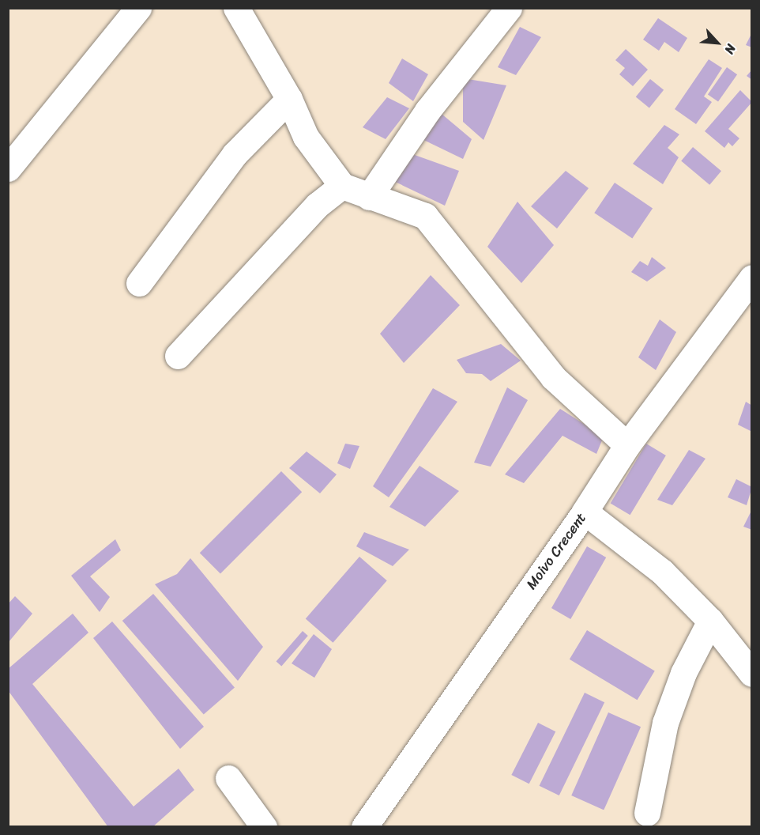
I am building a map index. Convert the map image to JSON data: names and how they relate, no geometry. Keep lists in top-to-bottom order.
{
  "streets": {
    "street": ["Moivo Crecent"]
  },
  "north": "bottom right"
}
